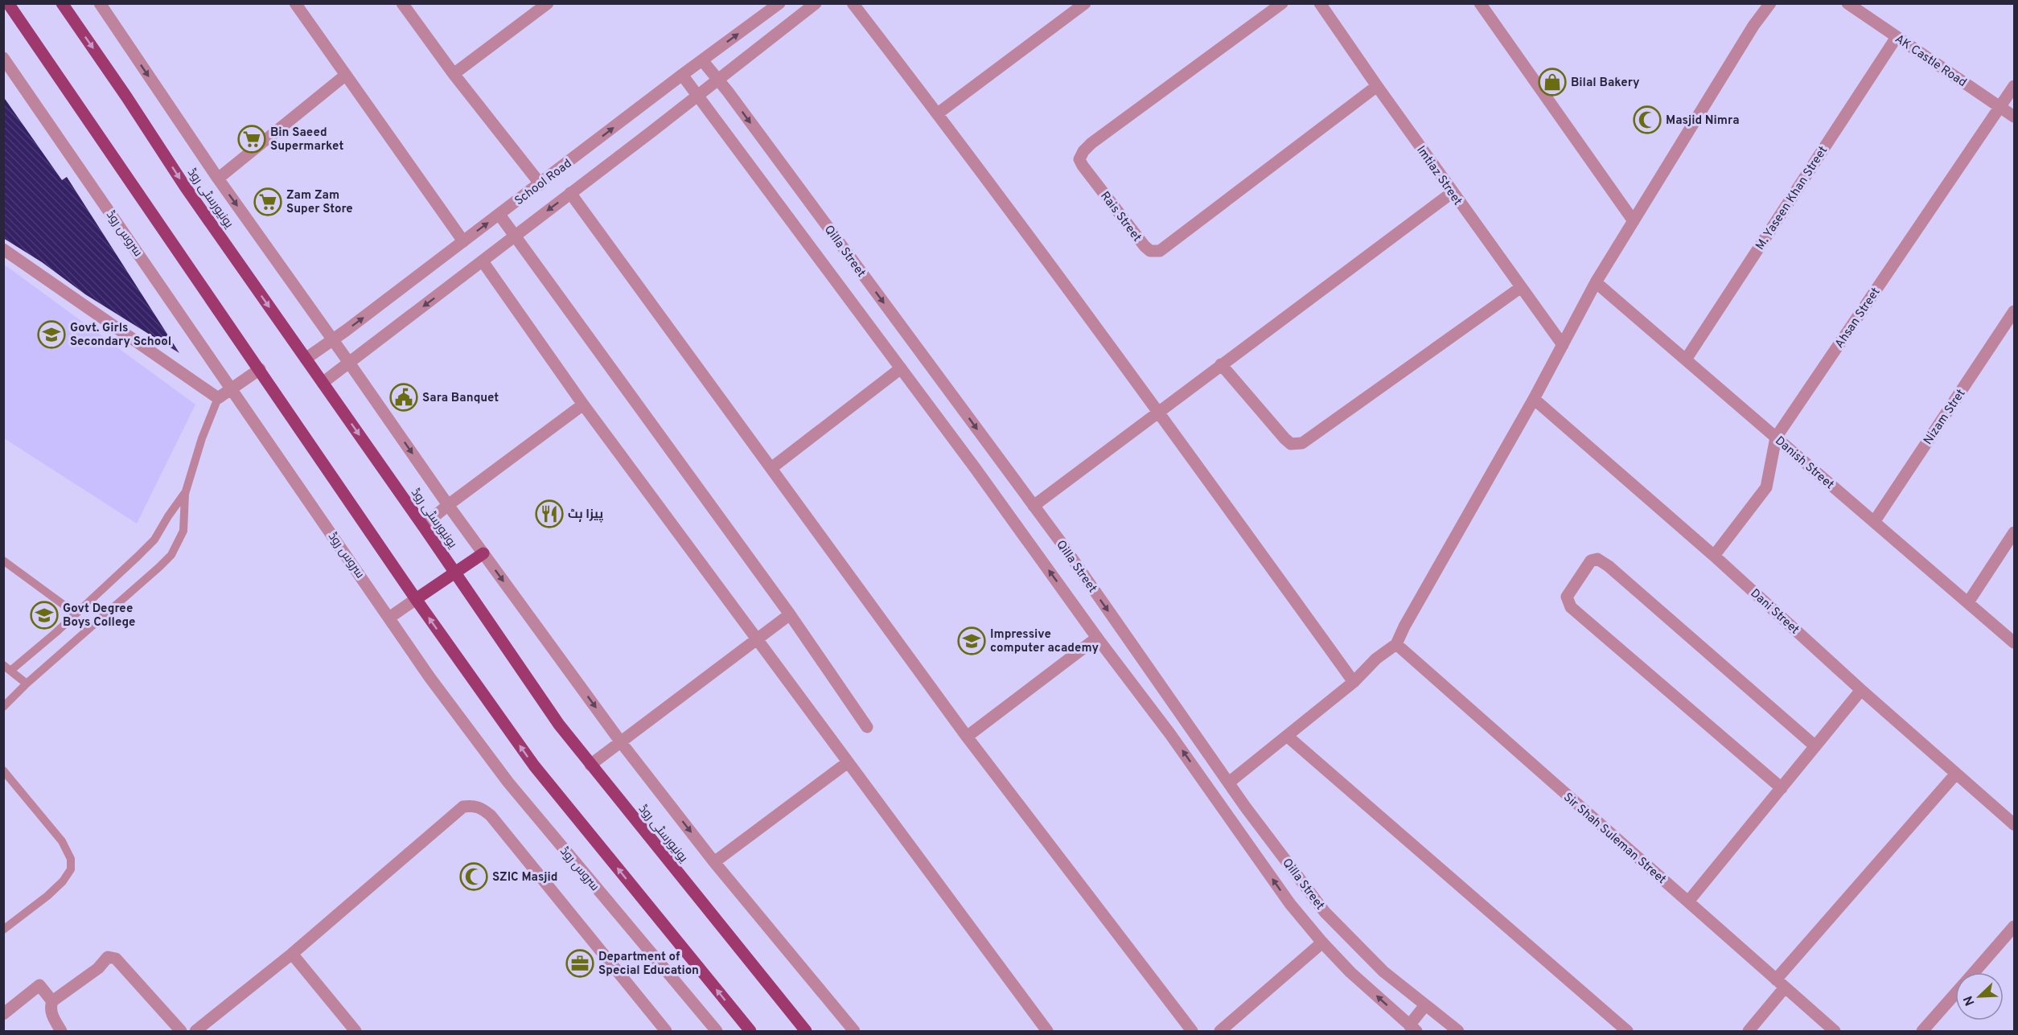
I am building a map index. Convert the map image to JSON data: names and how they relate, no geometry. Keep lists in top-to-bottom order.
{
  "streets": {
    "main road": ["یونیورسٹی روڈ"],
    "street": [
      "AK Castle Road",
      "Imtiaz Street",
      "School Road",
      "M. Yaseen Khan Street",
      "Rais Street",
      "سروس روڈ",
      "Qilla Street",
      "Ahsan Street",
      "Nizam Stret",
      "Danish Street",
      "Dani Street",
      "Sir Shah Suleman Street"
    ]
  },
  "crossings": [
    ["AK Castle Road", "M. Yaseen Khan Street"],
    ["AK Castle Road", "Ahsan Street"],
    ["Imtiaz Street", "Rais Street"],
    ["School Road", "یونیورسٹی روڈ"],
    ["School Road", "Qilla Street"],
    ["M. Yaseen Khan Street", "Danish Street"],
    ["Ahsan Street", "Danish Street"],
    ["Ahsan Street", "Dani Street"],
    ["Nizam Stret", "Danish Street"]
  ],
  "places": {
    "shop": ["Bilal Bakery"],
    "mosque": ["Masjid Nimra", "SZIC Masjid"],
    "supermarket": ["Bin Saeed Supermarket", "Zam Zam Super Store"],
    "school or university": ["Govt. Girls Secondary School", "Govt Degree Boys College", "Impressive computer academy"],
    "public building": ["Sara Banquet"],
    "restaurant": ["پیزا ہٹ"],
    "office": ["Department of Special Education"]
  },
  "north": "bottom left"
}
